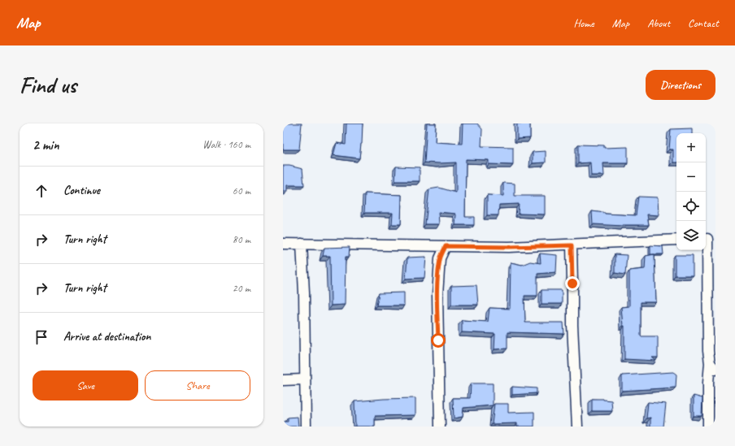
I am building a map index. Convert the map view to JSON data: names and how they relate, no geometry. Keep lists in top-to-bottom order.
{
  "page": {
    "header": "Map",
    "nav": [
      "Home",
      "Map",
      "About",
      "Contact"
    ],
    "buttons": [
      "Directions",
      ["Save", "Share"]
    ],
    "title": "Find us",
    "heading": ["2 min", "Walk · 160 m"],
    "map_buttons": ["+", "−"],
    "list": [
      ["Continue", "60 m"],
      ["Turn right", "80 m"],
      ["Turn right", "20 m"],
      "Arrive at destination"
    ]
  }
}
